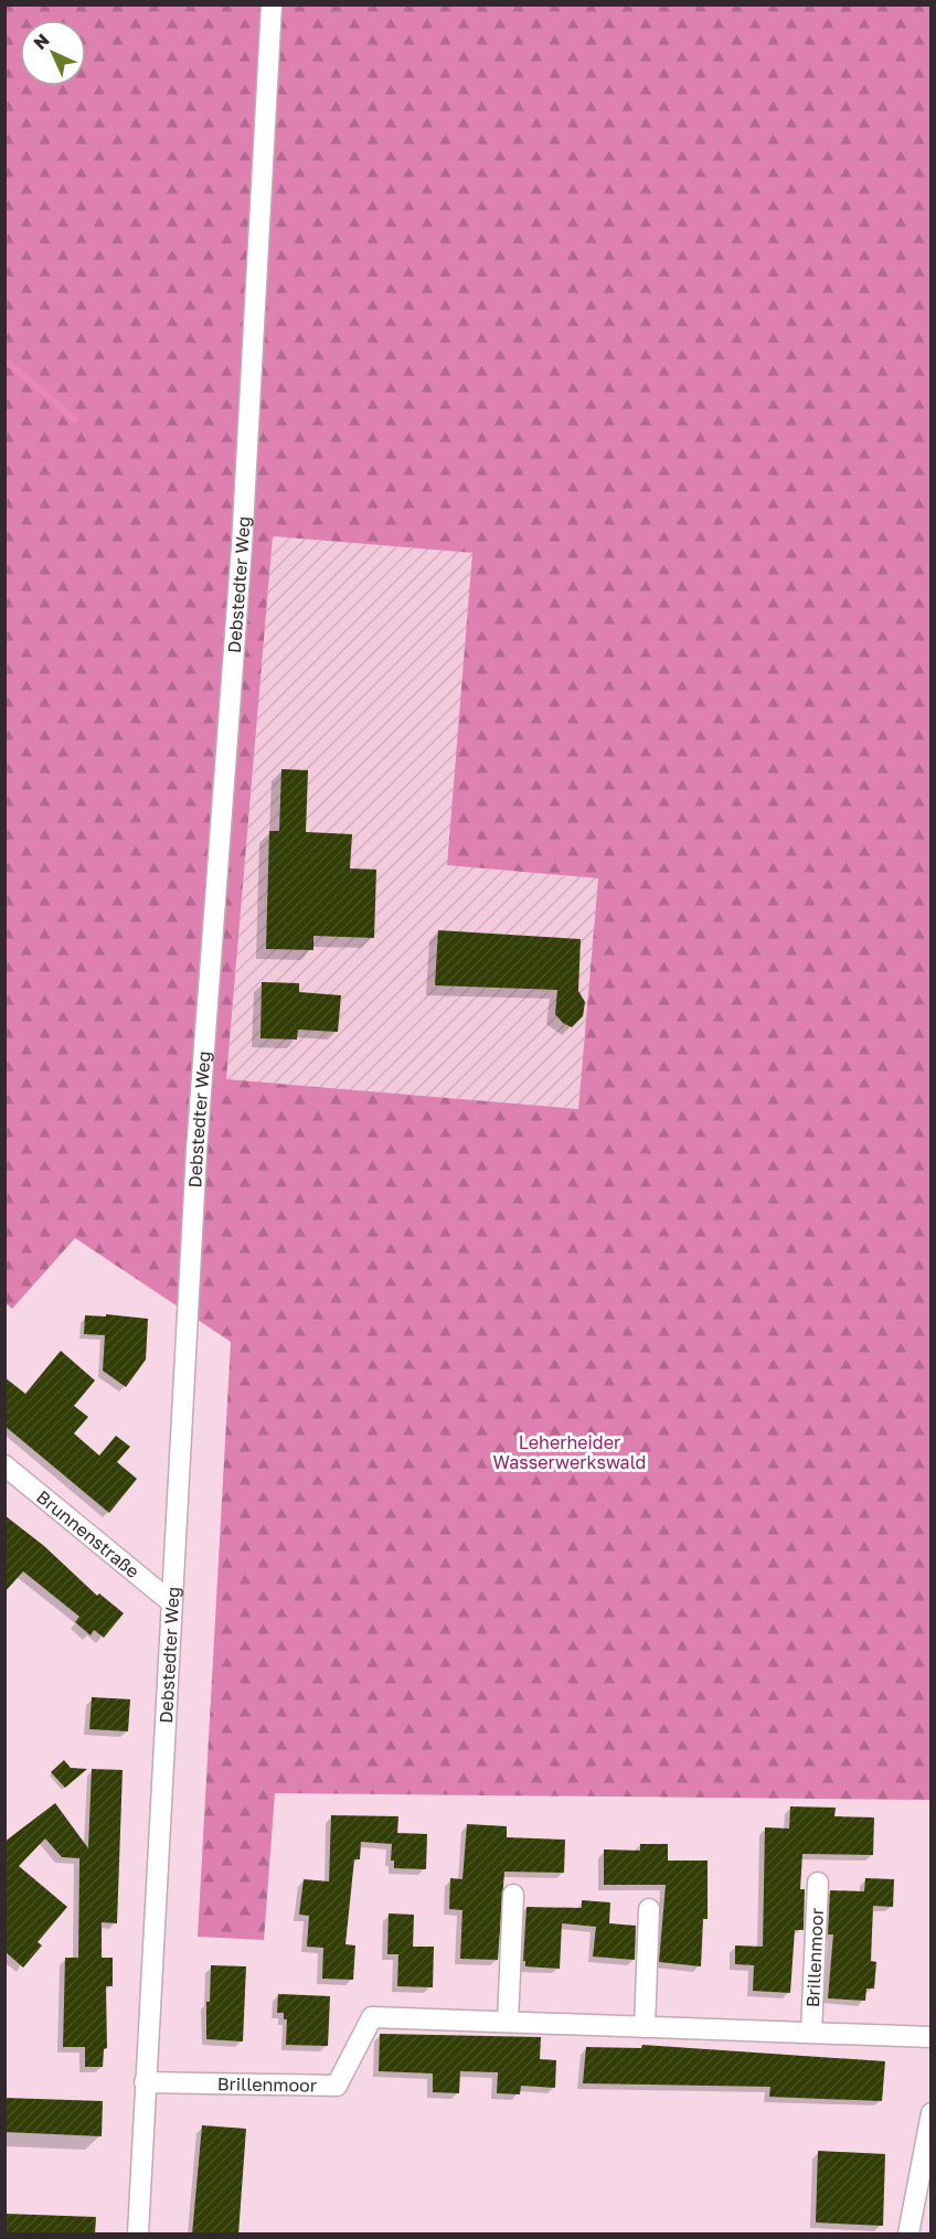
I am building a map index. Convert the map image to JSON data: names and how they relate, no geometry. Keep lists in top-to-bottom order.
{
  "streets": {
    "street": ["Debstedter Weg", "Brunnenstraße", "Brillenmoor"]
  },
  "crossings": [
    ["Debstedter Weg", "Brunnenstraße"],
    ["Debstedter Weg", "Brillenmoor"]
  ],
  "parks": ["Leherheider Wasserwerkswald"],
  "north": "top left"
}
